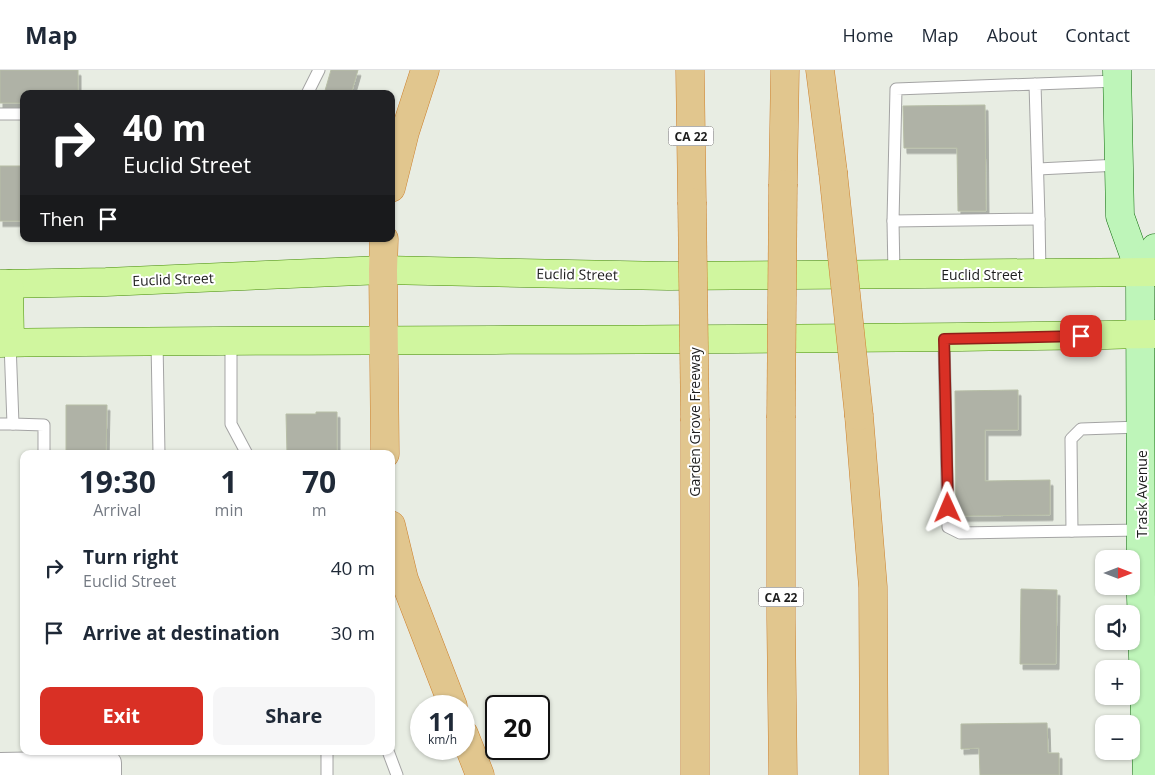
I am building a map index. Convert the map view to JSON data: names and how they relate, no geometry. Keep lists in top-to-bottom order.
{
  "streets": {
    "highway": ["CA 22", "Garden Grove Freeway"],
    "main road": ["Euclid Street", "Trask Avenue"]
  },
  "crossings": [
    ["Euclid Street", "Trask Avenue"]
  ],
  "north": "right",
  "page": {
    "header": "Map",
    "nav": [
      "Home",
      "Map",
      "About",
      "Contact"
    ],
    "turn": ["40 m", "Euclid Street"],
    "then": "Then",
    "eta": [
      "19:30",
      "Arrival",
      "1",
      "min",
      "70",
      "m"
    ],
    "list": [
      {
        "name": "Turn right",
        "note": "Euclid Street",
        "value": "40 m"
      },
      {
        "name": "Arrive at destination",
        "value": "30 m"
      }
    ],
    "map_buttons": ["+", "−"],
    "buttons": ["Exit", "Share"],
    "speed": "11 km/h",
    "limit": "20"
  }
}
